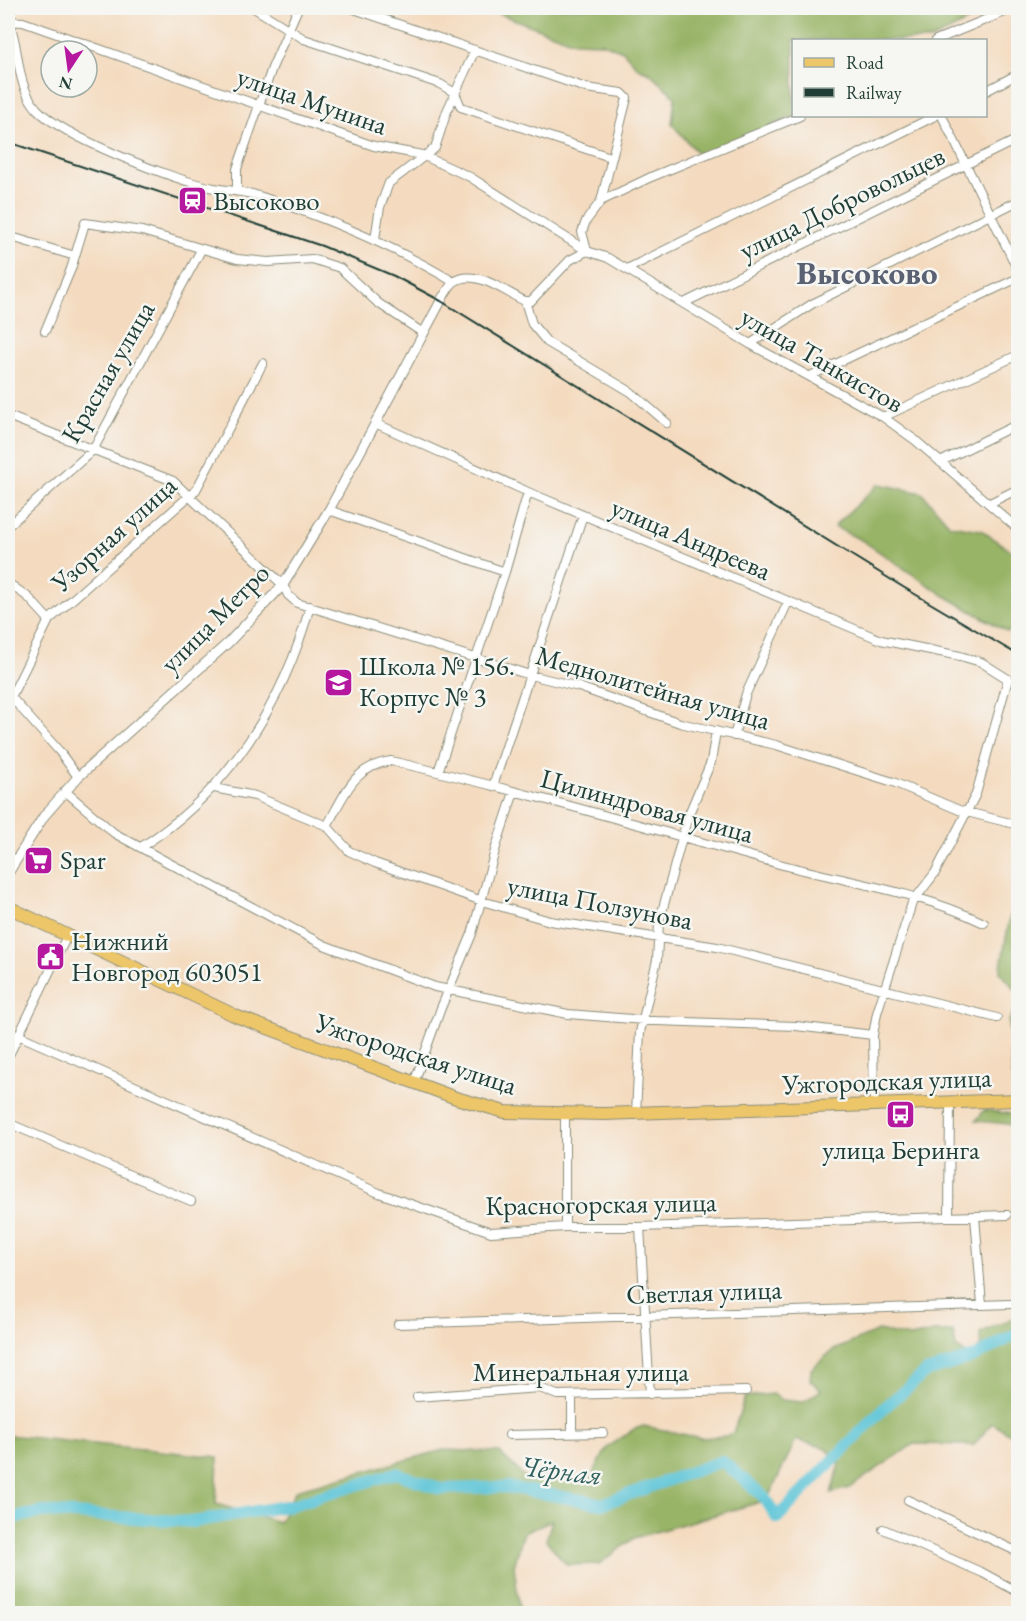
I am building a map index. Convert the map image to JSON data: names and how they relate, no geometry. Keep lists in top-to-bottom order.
{
  "streets": {
    "main road": ["Ужгородская улица"],
    "street": [
      "улица Мунина",
      "улица Добровольцев",
      "улица Танкистов",
      "Красная улица",
      "Узорная улица",
      "улица Андреева",
      "улица Метро",
      "Меднолитейная улица",
      "Цилиндровая улица",
      "улица Ползунова",
      "Красногорская улица",
      "Светлая улица",
      "Минеральная улица"
    ]
  },
  "crossings": [
    ["улица Мунина", "улица Танкистов"],
    ["улица Добровольцев", "улица Танкистов"],
    ["Красная улица", "Меднолитейная улица"],
    ["Узорная улица", "Меднолитейная улица"],
    ["улица Андреева", "улица Метро"],
    ["улица Андреева", "Меднолитейная улица"],
    ["улица Метро", "Меднолитейная улица"],
    ["Цилиндровая улица", "улица Ползунова"]
  ],
  "districts": ["Высоково"],
  "water": ["Чёрная"],
  "places": {
    "station": ["Высоково"],
    "school or university": ["Школа № 156. Корпус № 3"],
    "supermarket": ["Spar"],
    "public building": ["Нижний Новгород 603051"],
    "bus stop": ["улица Беринга"]
  },
  "legend": ["Road", "Railway"],
  "north": "bottom"
}
